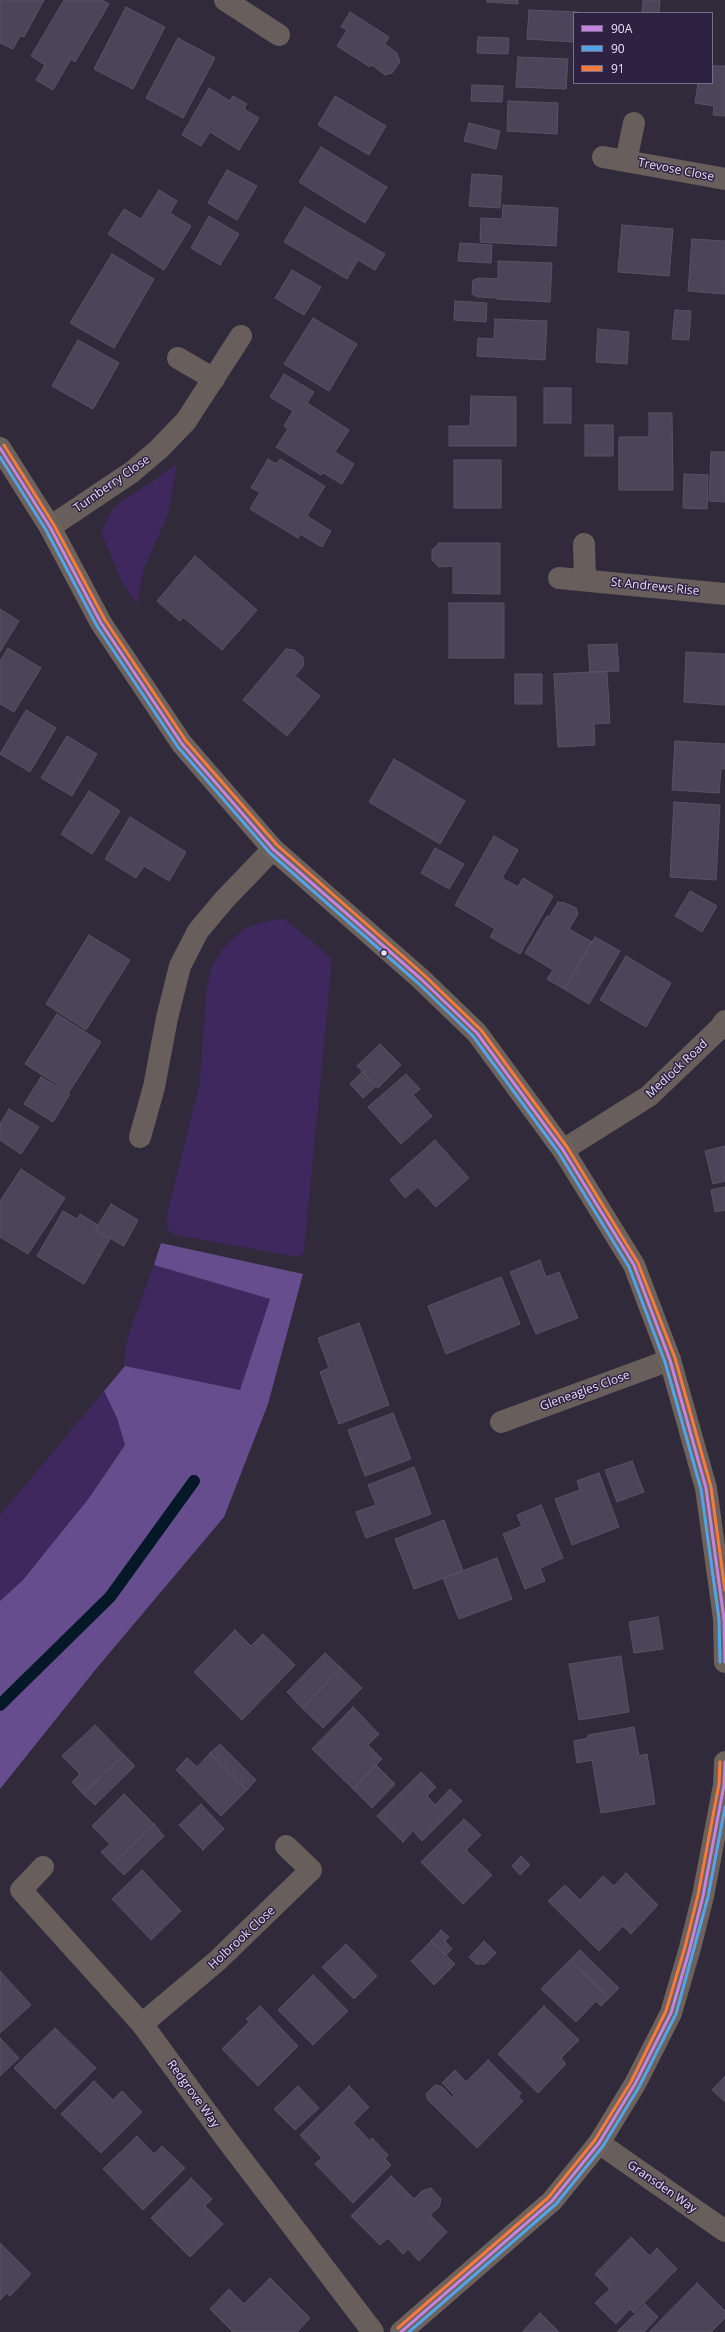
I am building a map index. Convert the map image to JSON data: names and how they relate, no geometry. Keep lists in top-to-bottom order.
{
  "streets": {
    "street": [
      "Trevose Close",
      "Turnberry Close",
      "St Andrews Rise",
      "Medlock Road",
      "Gleneagles Close",
      "Holbrook Close",
      "Redgrove Way",
      "Gransden Way"
    ]
  },
  "crossings": [
    ["Holbrook Close", "Redgrove Way"]
  ],
  "lines": ["transit line 91", "transit line 90A", "transit line 90"],
  "legend": ["90A", "90", "91"]
}
